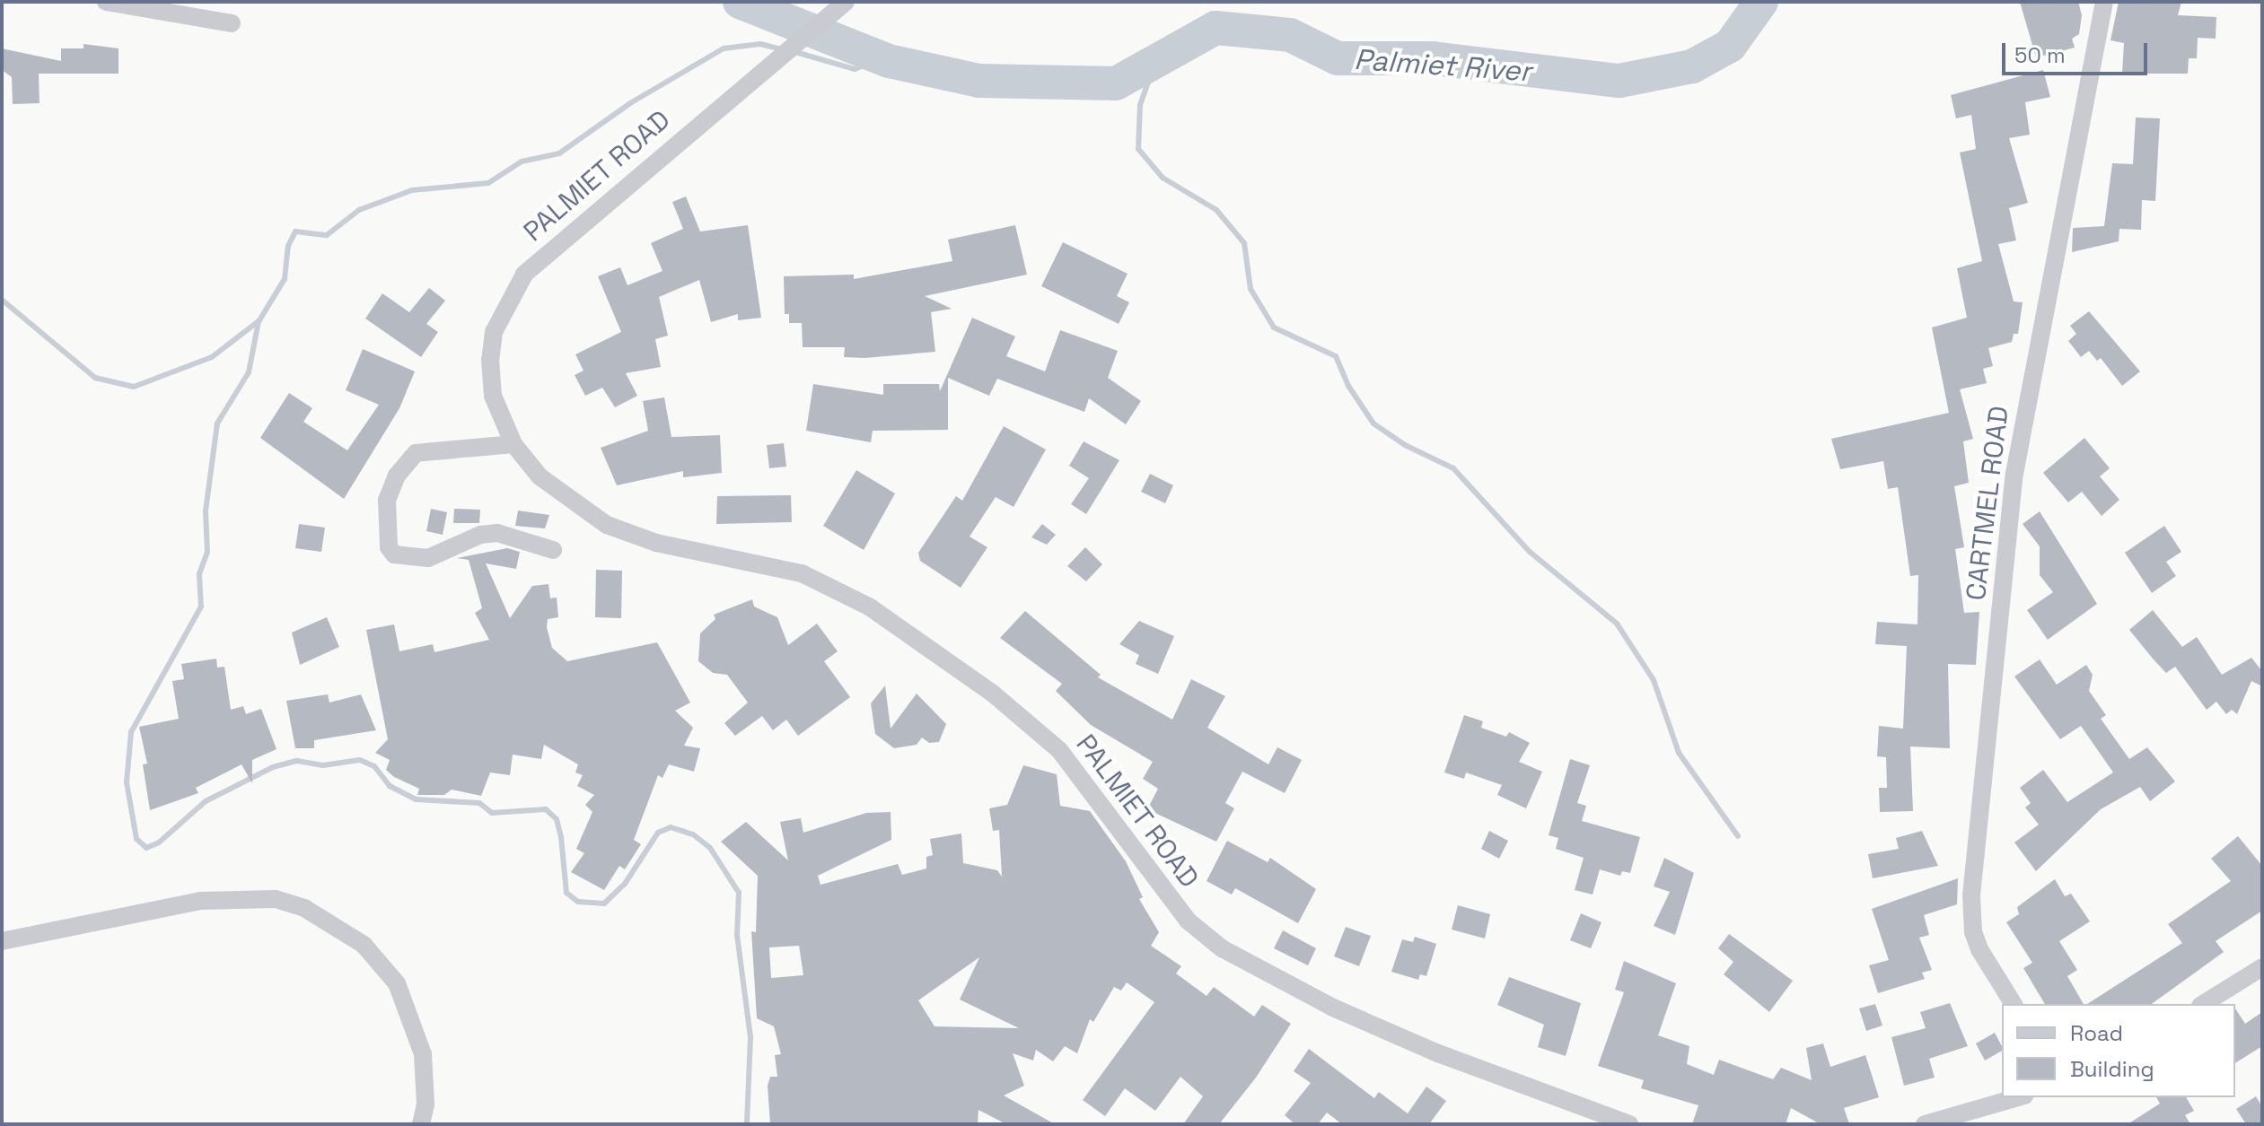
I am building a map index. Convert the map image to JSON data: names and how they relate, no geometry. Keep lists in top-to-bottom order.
{
  "streets": {
    "street": ["PALMIET ROAD", "CARTMEL ROAD"]
  },
  "water": ["Palmiet River"],
  "legend": ["Road", "Building"],
  "scale_bar": "50 m"
}
